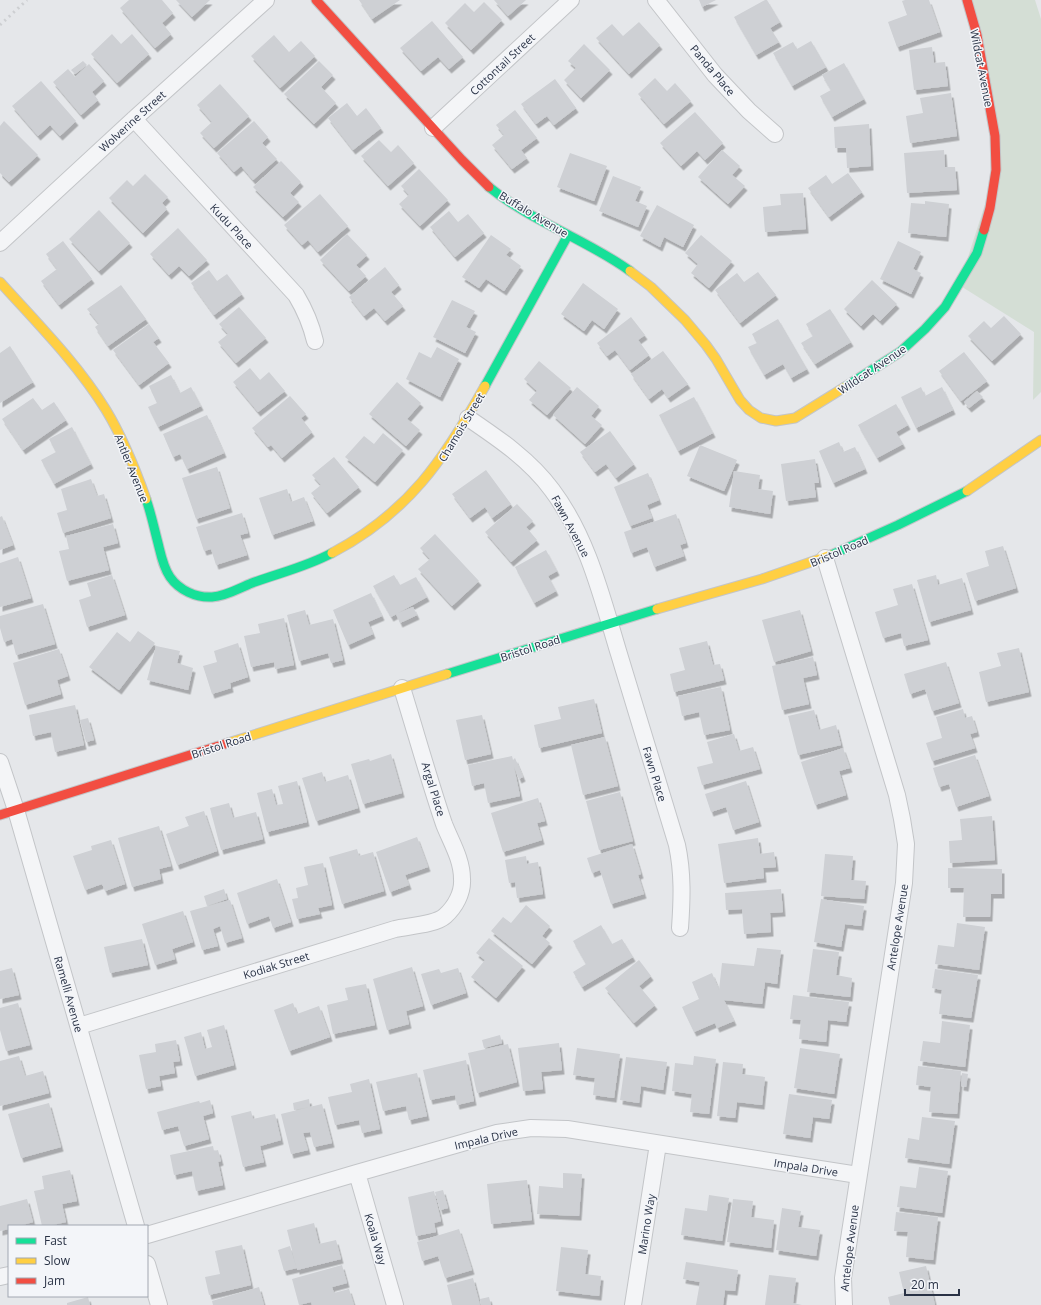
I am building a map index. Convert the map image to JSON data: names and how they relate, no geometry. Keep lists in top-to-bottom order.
{
  "streets": {
    "street": [
      "Cottontail Street",
      "Wildcat Avenue",
      "Panda Place",
      "Wolverine Street",
      "Buffalo Avenue",
      "Kudu Place",
      "Chamois Street",
      "Antler Avenue",
      "Fawn Avenue",
      "Bristol Road",
      "Fawn Place",
      "Argal Place",
      "Antelope Avenue",
      "Kodiak Street",
      "Ramelli Avenue",
      "Impala Drive",
      "Marino Way",
      "Koala Way"
    ]
  },
  "crossings": [
    ["Cottontail Street", "Buffalo Avenue"],
    ["Wildcat Avenue", "Buffalo Avenue"],
    ["Wolverine Street", "Kudu Place"],
    ["Buffalo Avenue", "Chamois Street"],
    ["Chamois Street", "Antler Avenue"],
    ["Chamois Street", "Fawn Avenue"],
    ["Fawn Avenue", "Bristol Road"],
    ["Fawn Avenue", "Fawn Place"],
    ["Bristol Road", "Fawn Place"],
    ["Bristol Road", "Argal Place"],
    ["Bristol Road", "Antelope Avenue"],
    ["Bristol Road", "Ramelli Avenue"],
    ["Argal Place", "Kodiak Street"],
    ["Antelope Avenue", "Impala Drive"],
    ["Kodiak Street", "Ramelli Avenue"],
    ["Impala Drive", "Marino Way"],
    ["Impala Drive", "Koala Way"]
  ],
  "legend": ["Fast", "Slow", "Jam"],
  "scale_bar": "20 m"
}
